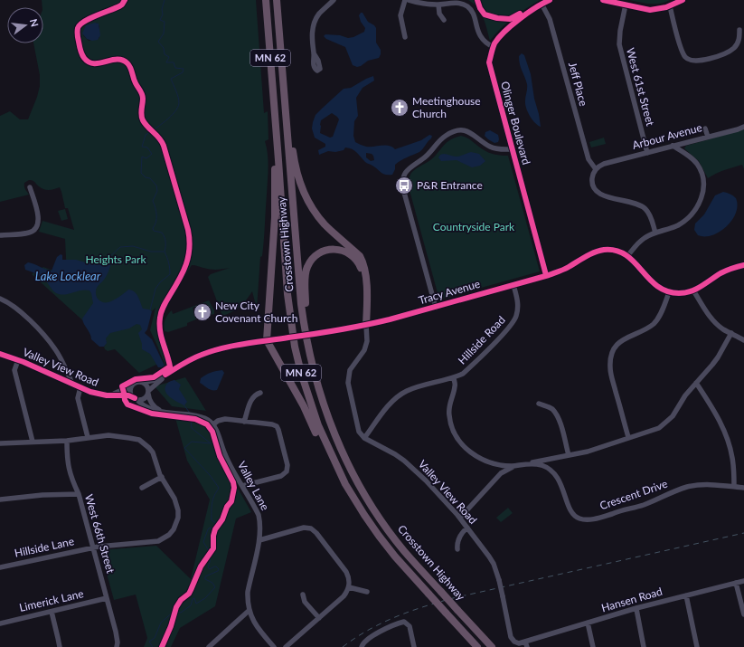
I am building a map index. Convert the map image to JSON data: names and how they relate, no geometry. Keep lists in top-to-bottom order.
{
  "streets": {
    "highway": ["MN 62", "Crosstown Highway"],
    "street": [
      "Jeff Place",
      "West 61st Street",
      "Olinger Boulevard",
      "Arbour Avenue",
      "Tracy Avenue",
      "Hillside Road",
      "Valley View Road",
      "Valley Lane",
      "Crescent Drive",
      "West 66th Street",
      "Hillside Lane",
      "Hansen Road",
      "Limerick Lane"
    ]
  },
  "crossings": [
    ["Jeff Place", "Olinger Boulevard"],
    ["Jeff Place", "Arbour Avenue"],
    ["West 61st Street", "Arbour Avenue"],
    ["Olinger Boulevard", "Tracy Avenue"],
    ["Tracy Avenue", "Hillside Road"],
    ["Tracy Avenue", "Valley View Road"],
    ["Hillside Road", "Valley View Road"],
    ["Hillside Road", "Crescent Drive"],
    ["Valley View Road", "Hansen Road"],
    ["West 66th Street", "Hillside Lane"],
    ["West 66th Street", "Limerick Lane"]
  ],
  "water": ["Lake Locklear"],
  "parks": ["Countryside Park", "Heights Park"],
  "places": {
    "church": ["Meetinghouse Church", "New City Covenant Church"],
    "bus stop": ["P&R Entrance"]
  },
  "north": "right"
}
